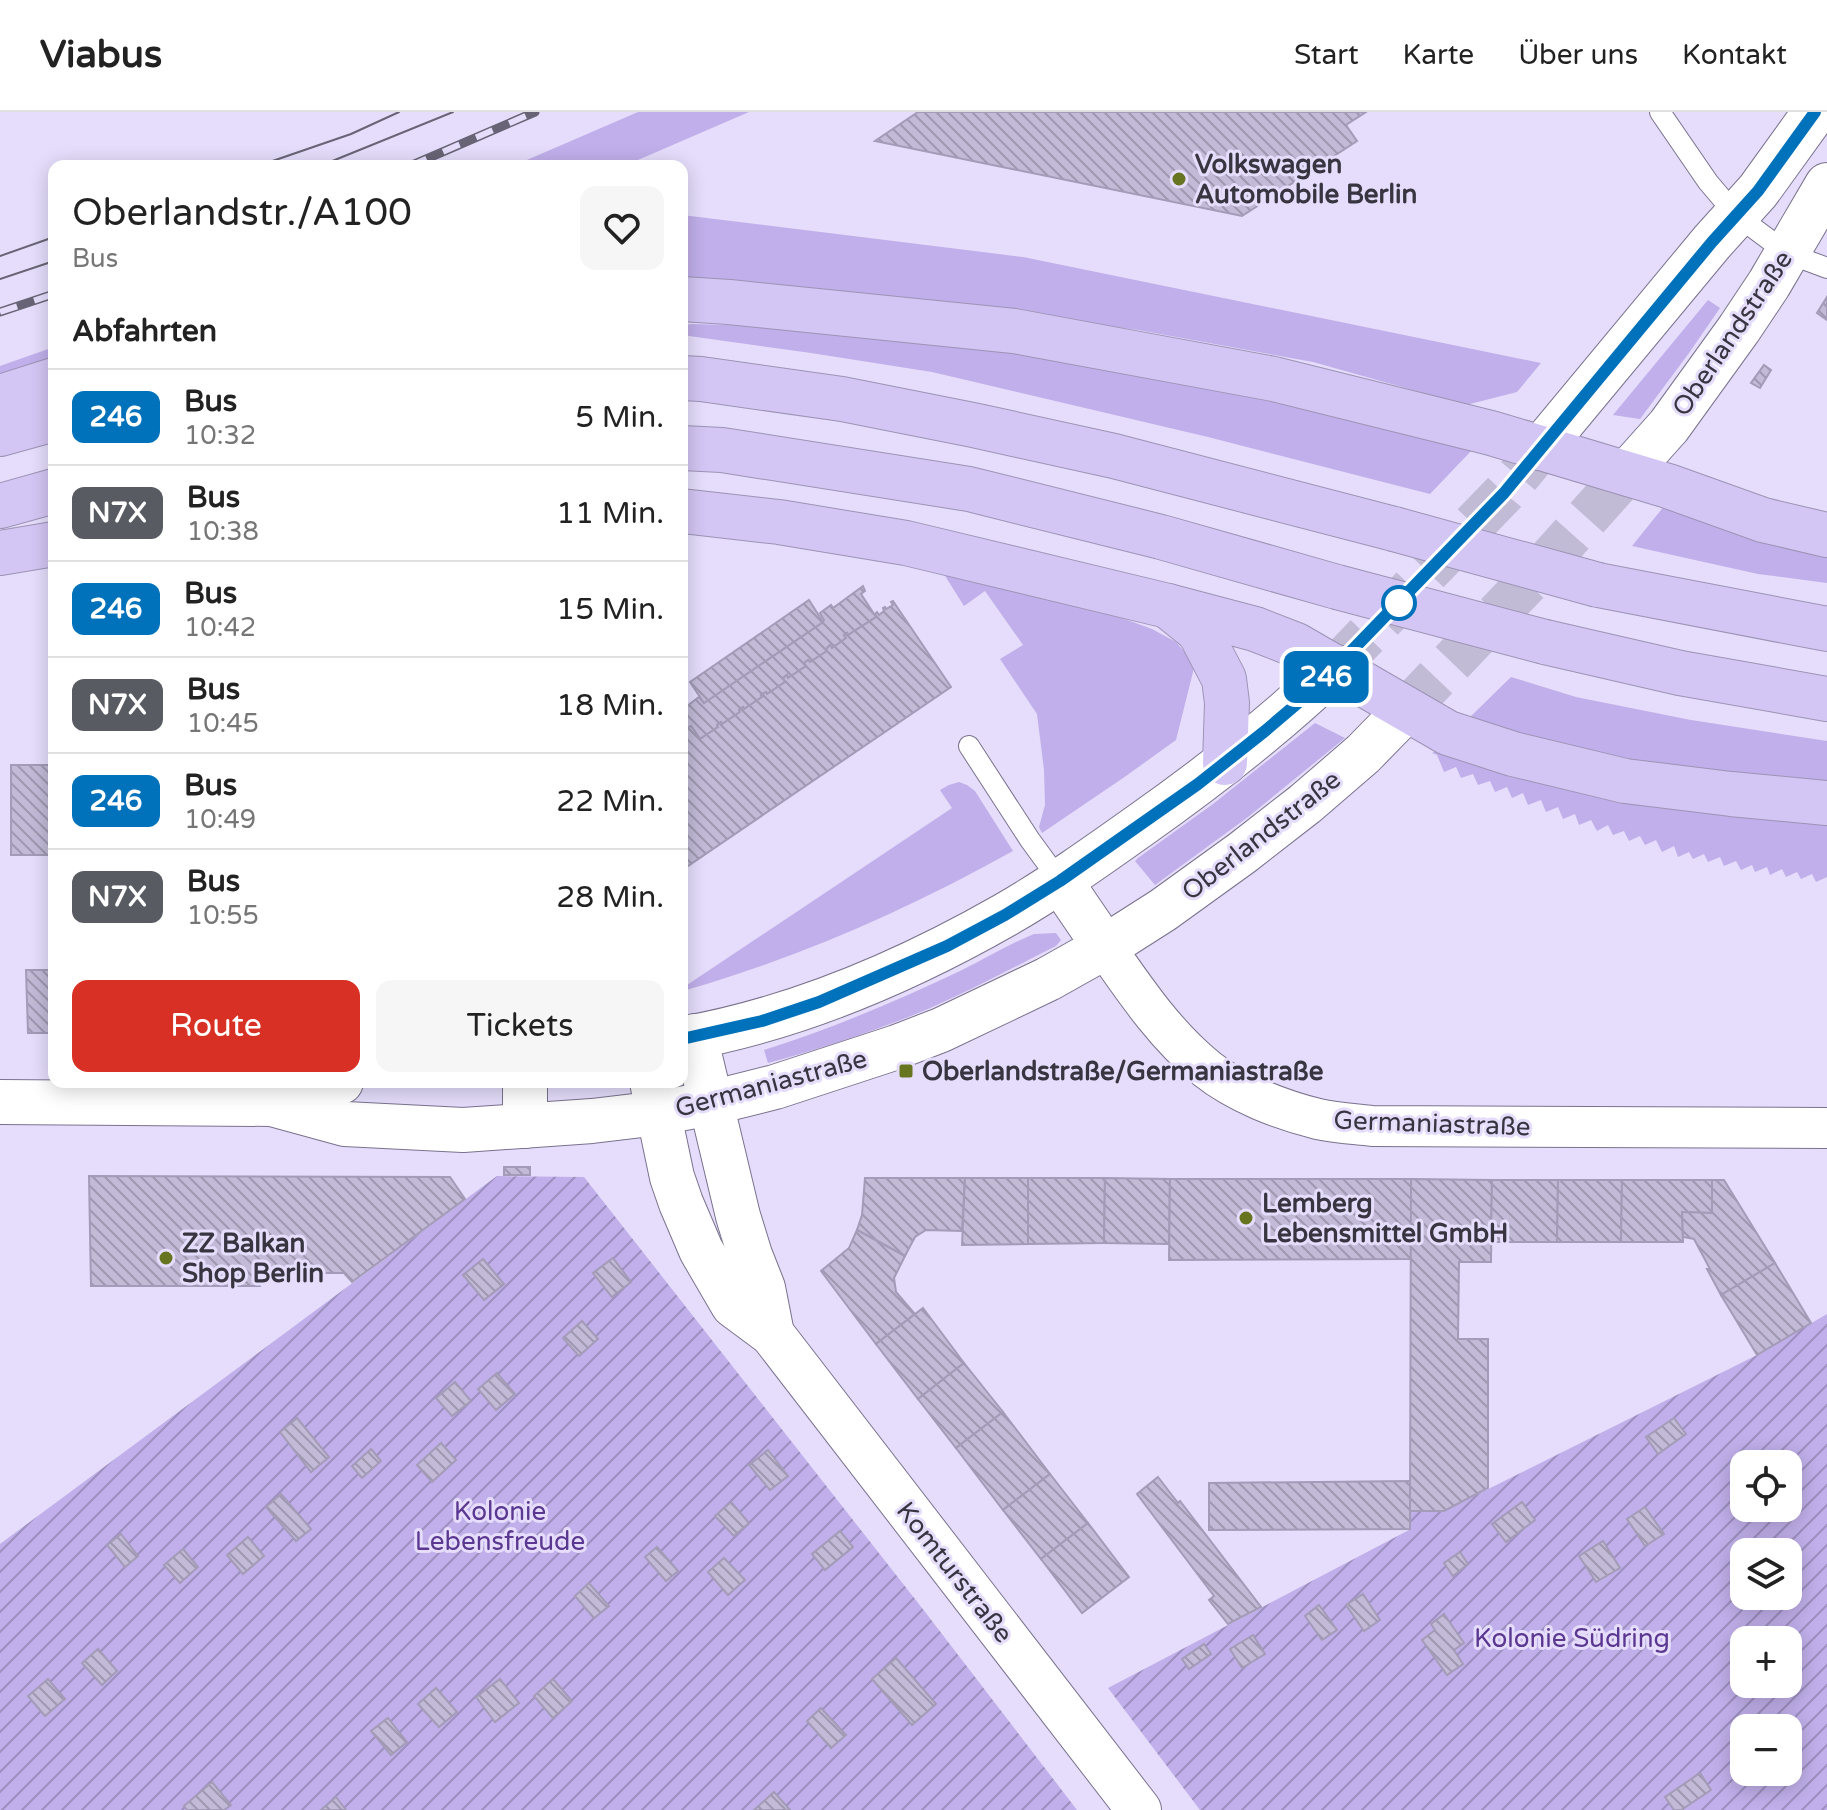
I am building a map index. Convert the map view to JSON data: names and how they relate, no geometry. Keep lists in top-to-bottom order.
{
  "streets": {
    "street": ["Oberlandstraße", "Germaniastraße", "Komturstraße"]
  },
  "crossings": [
    ["Oberlandstraße", "Germaniastraße"],
    ["Germaniastraße", "Komturstraße"]
  ],
  "parks": ["Kolonie Lebensfreude", "Kolonie Südring"],
  "places": {
    "other": ["Volkswagen Automobile Berlin", "Lemberg Lebensmittel GmbH", "ZZ Balkan Shop Berlin"],
    "transit": ["Oberlandstraße/Germaniastraße"]
  },
  "lines": ["bus line 246"],
  "page": {
    "header": "Viabus",
    "nav": [
      "Start",
      "Karte",
      "Über uns",
      "Kontakt"
    ],
    "on_map": "246",
    "heading": [
      ["Oberlandstr./A100", "Bus"],
      "Abfahrten"
    ],
    "list": [
      {
        "mark": "246",
        "name": "Bus",
        "note": "10:32",
        "value": "5 Min."
      },
      {
        "mark": "N7X",
        "name": "Bus",
        "note": "10:38",
        "value": "11 Min."
      },
      {
        "mark": "246",
        "name": "Bus",
        "note": "10:42",
        "value": "15 Min."
      },
      {
        "mark": "N7X",
        "name": "Bus",
        "note": "10:45",
        "value": "18 Min."
      },
      {
        "mark": "246",
        "name": "Bus",
        "note": "10:49",
        "value": "22 Min."
      },
      {
        "mark": "N7X",
        "name": "Bus",
        "note": "10:55",
        "value": "28 Min."
      }
    ],
    "buttons": ["Route", "Tickets"],
    "map_buttons": ["+", "−"]
  }
}
